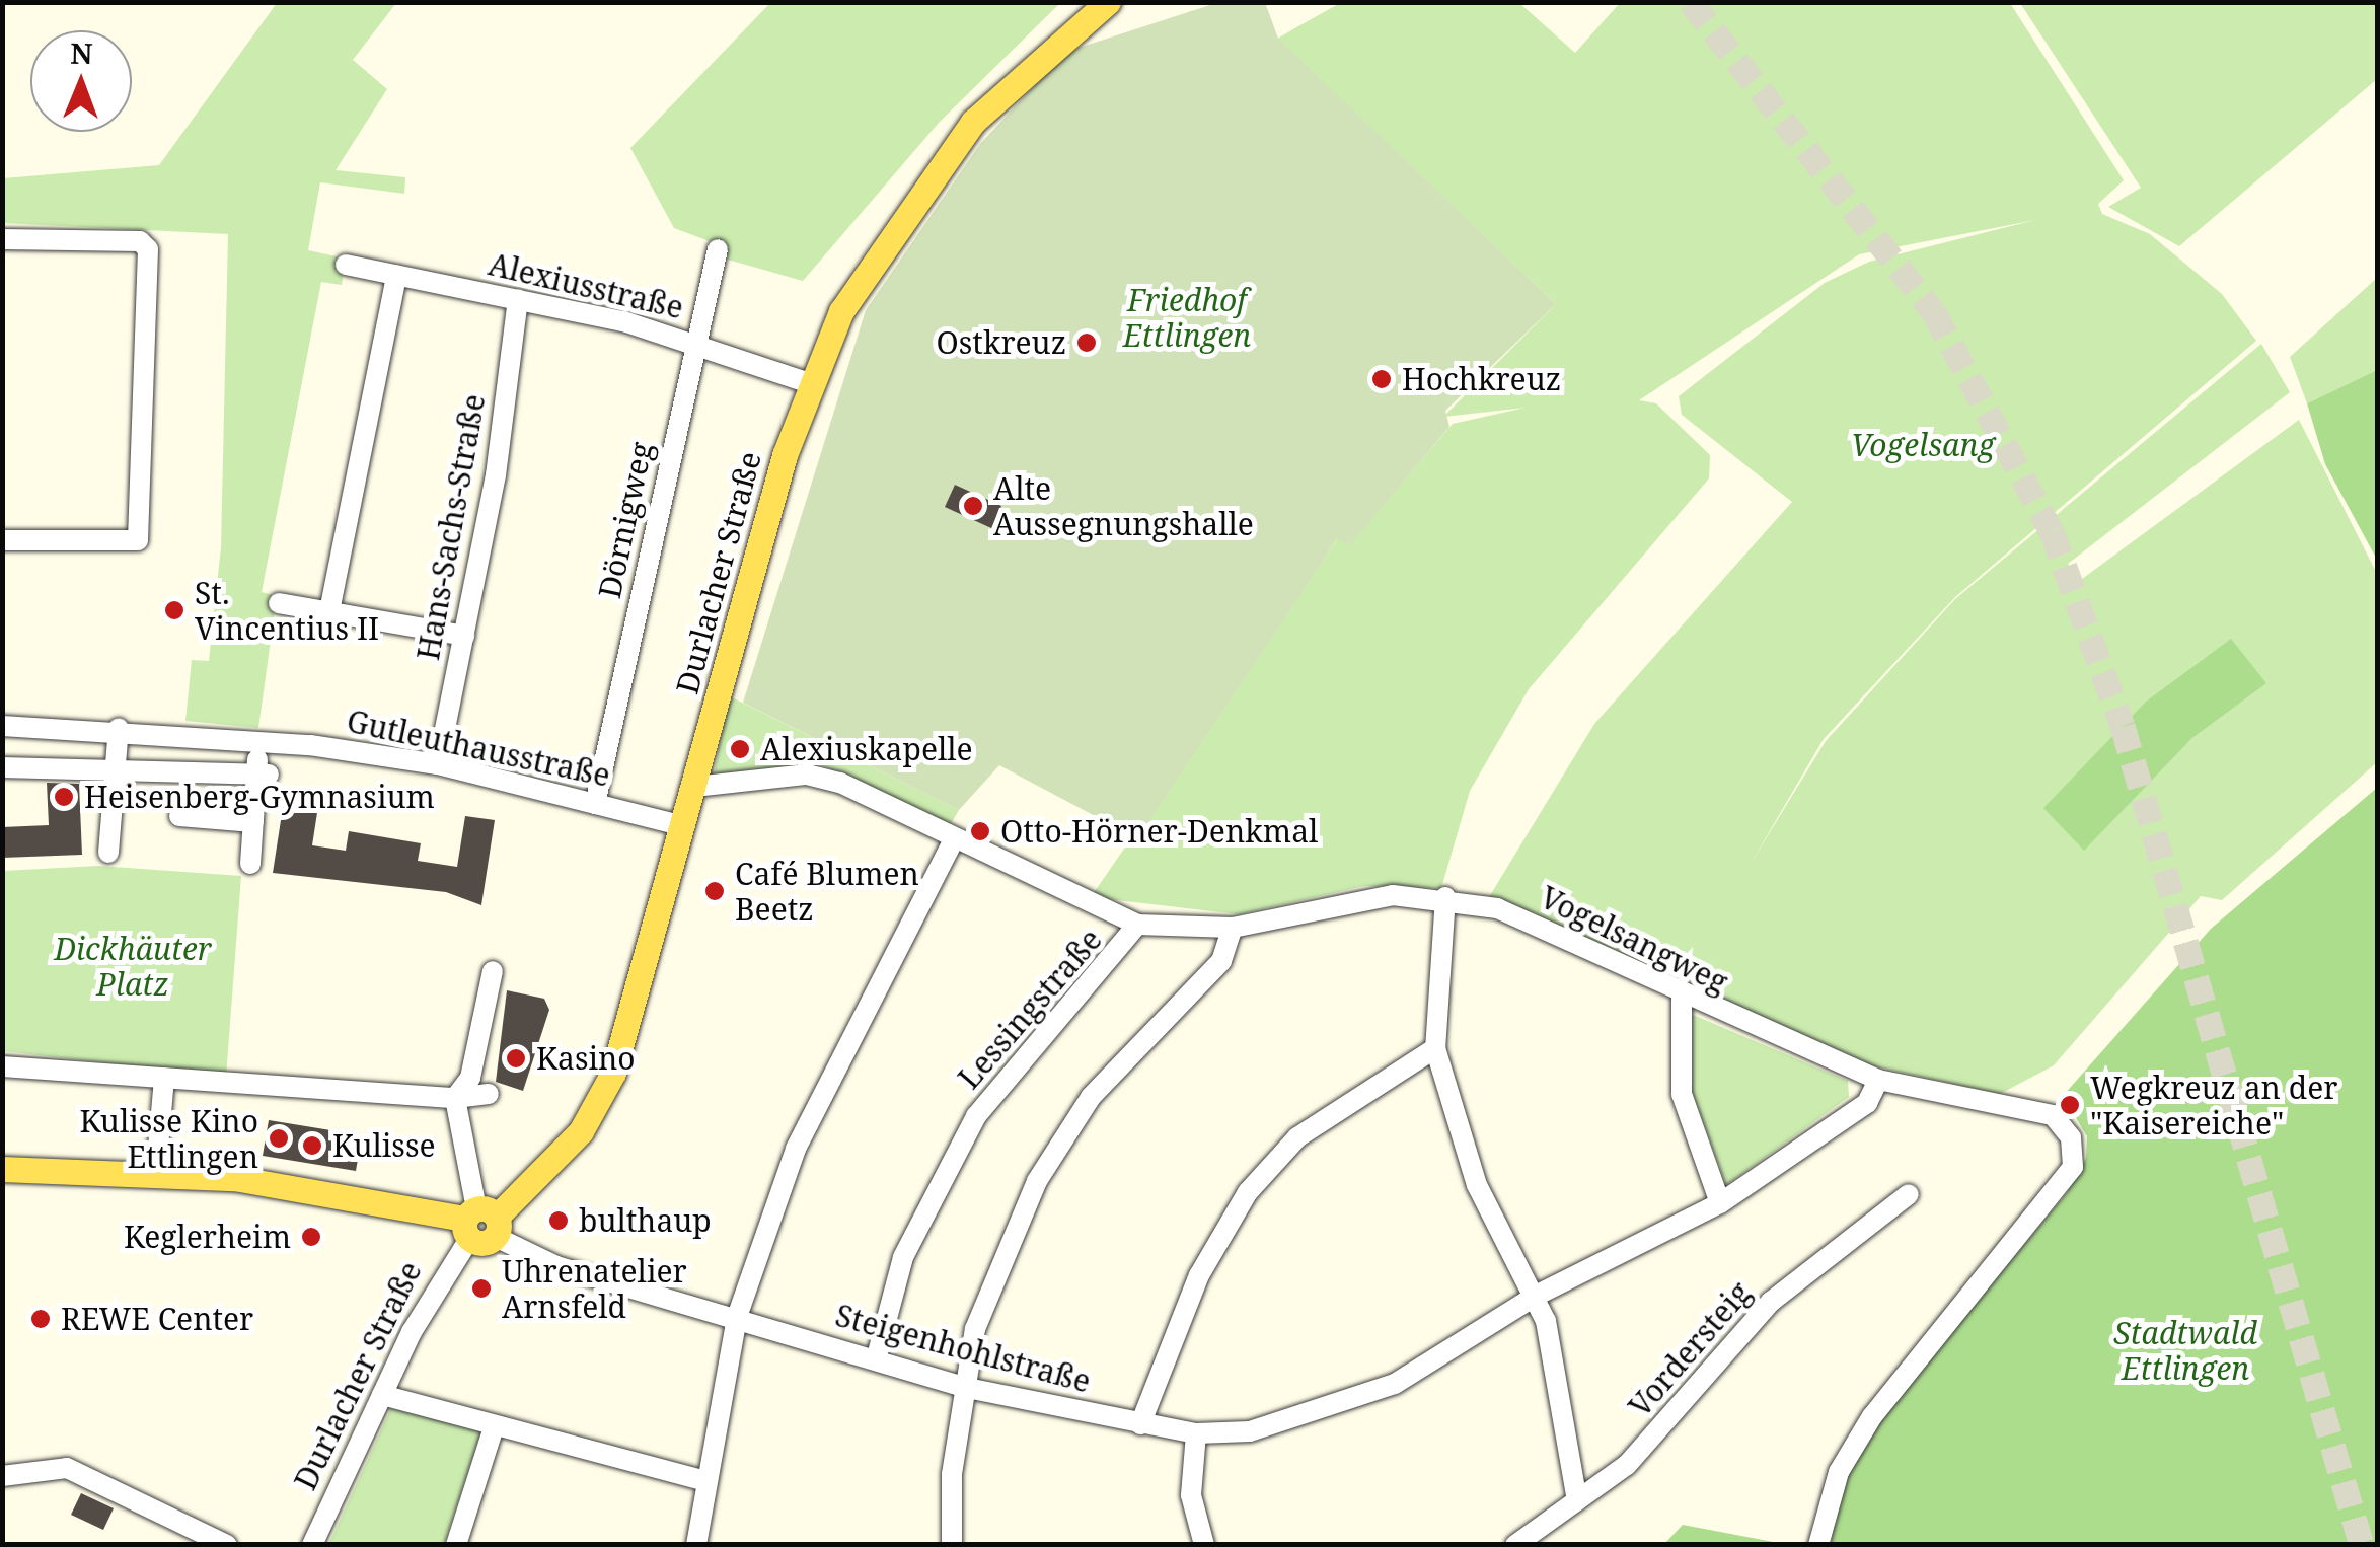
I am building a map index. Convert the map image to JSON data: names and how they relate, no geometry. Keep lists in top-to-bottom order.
{
  "streets": {
    "main road": ["Durlacher Straße"],
    "street": [
      "Alexiusstraße",
      "Dörnigweg",
      "Hans-Sachs-Straße",
      "Gutleuthausstraße",
      "Vogelsangweg",
      "Lessingstraße",
      "Steigenhohlstraße",
      "Vordersteig"
    ]
  },
  "crossings": [
    ["Alexiusstraße", "Dörnigweg"],
    ["Alexiusstraße", "Hans-Sachs-Straße"],
    ["Alexiusstraße", "Durlacher Straße"],
    ["Dörnigweg", "Gutleuthausstraße"],
    ["Hans-Sachs-Straße", "Gutleuthausstraße"],
    ["Durlacher Straße", "Gutleuthausstraße"],
    ["Durlacher Straße", "Vogelsangweg"],
    ["Durlacher Straße", "Steigenhohlstraße"],
    ["Vogelsangweg", "Lessingstraße"],
    ["Vogelsangweg", "Steigenhohlstraße"],
    ["Lessingstraße", "Steigenhohlstraße"]
  ],
  "parks": [
    "Friedhof Ettlingen",
    "Vogelsang",
    "Dickhäuter Platz",
    "Stadtwald Ettlingen"
  ],
  "places": [
    "Ostkreuz",
    "Hochkreuz",
    "Alte Aussegnungshalle",
    "St. Vincentius II",
    "Alexiuskapelle",
    "Heisenberg-Gymnasium",
    "Otto-Hörner-Denkmal",
    "Café Blumen Beetz",
    "Kasino",
    "Wegkreuz an der \"Kaisereiche\"",
    "Kulisse Kino Ettlingen",
    "Kulisse",
    "bulthaup",
    "Keglerheim",
    "Uhrenatelier Arnsfeld",
    "REWE Center"
  ],
  "north": "top"
}
